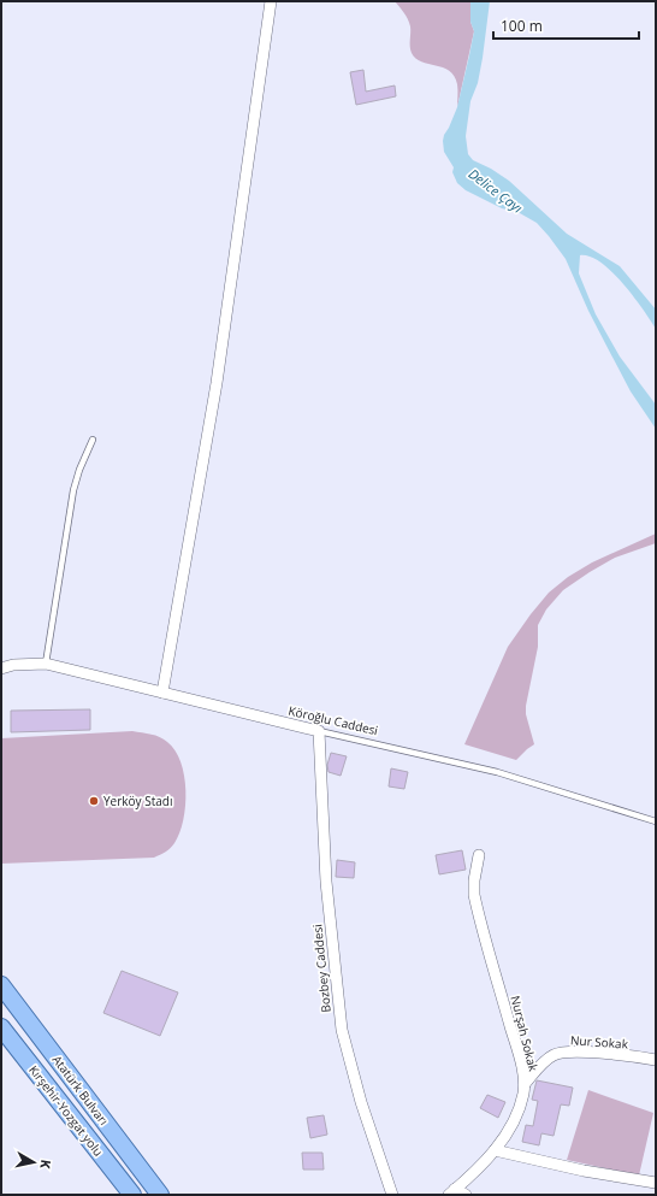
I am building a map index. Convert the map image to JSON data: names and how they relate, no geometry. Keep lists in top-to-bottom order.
{
  "streets": {
    "main road": ["Atatürk Bulvarı", "Kırşehir-Yozgat yolu"],
    "street": [
      "Köroğlu Caddesi",
      "Bozbey Caddesi",
      "Nurşah Sokak",
      "Nur Sokak"
    ]
  },
  "crossings": [
    ["Köroğlu Caddesi", "Bozbey Caddesi"],
    ["Nurşah Sokak", "Nur Sokak"]
  ],
  "water": ["Delice Çayı"],
  "places": ["Yerköy Stadı"],
  "scale_bar": "100 m",
  "north": "right"
}
